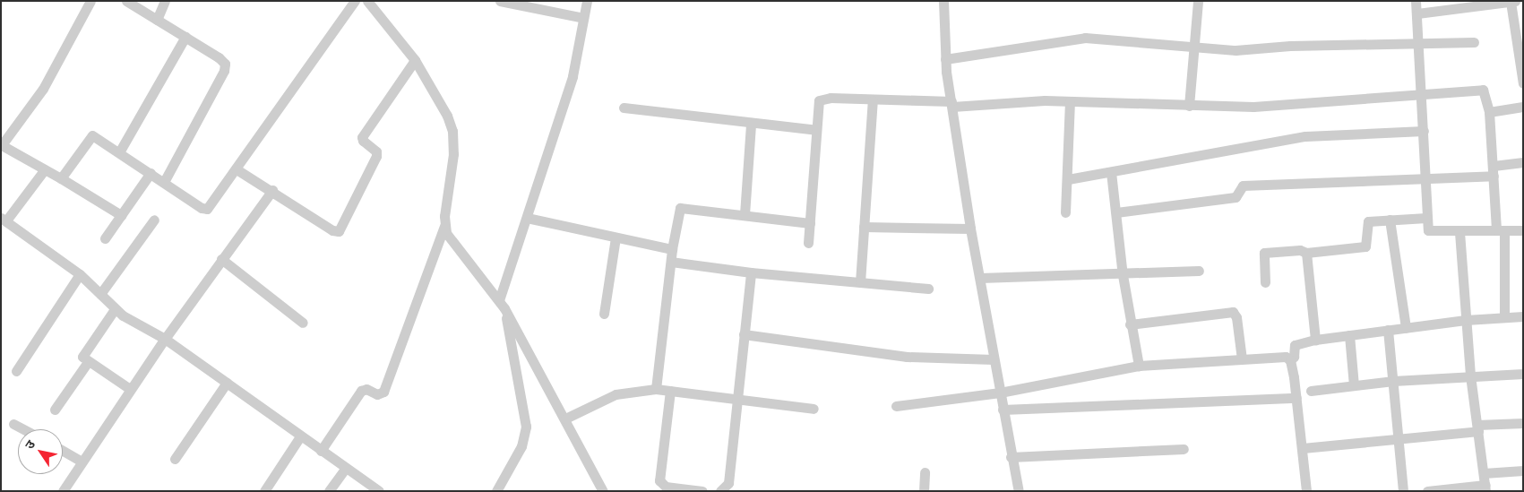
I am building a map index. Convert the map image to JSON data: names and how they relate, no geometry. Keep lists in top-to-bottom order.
{
  "north": "top left"
}
